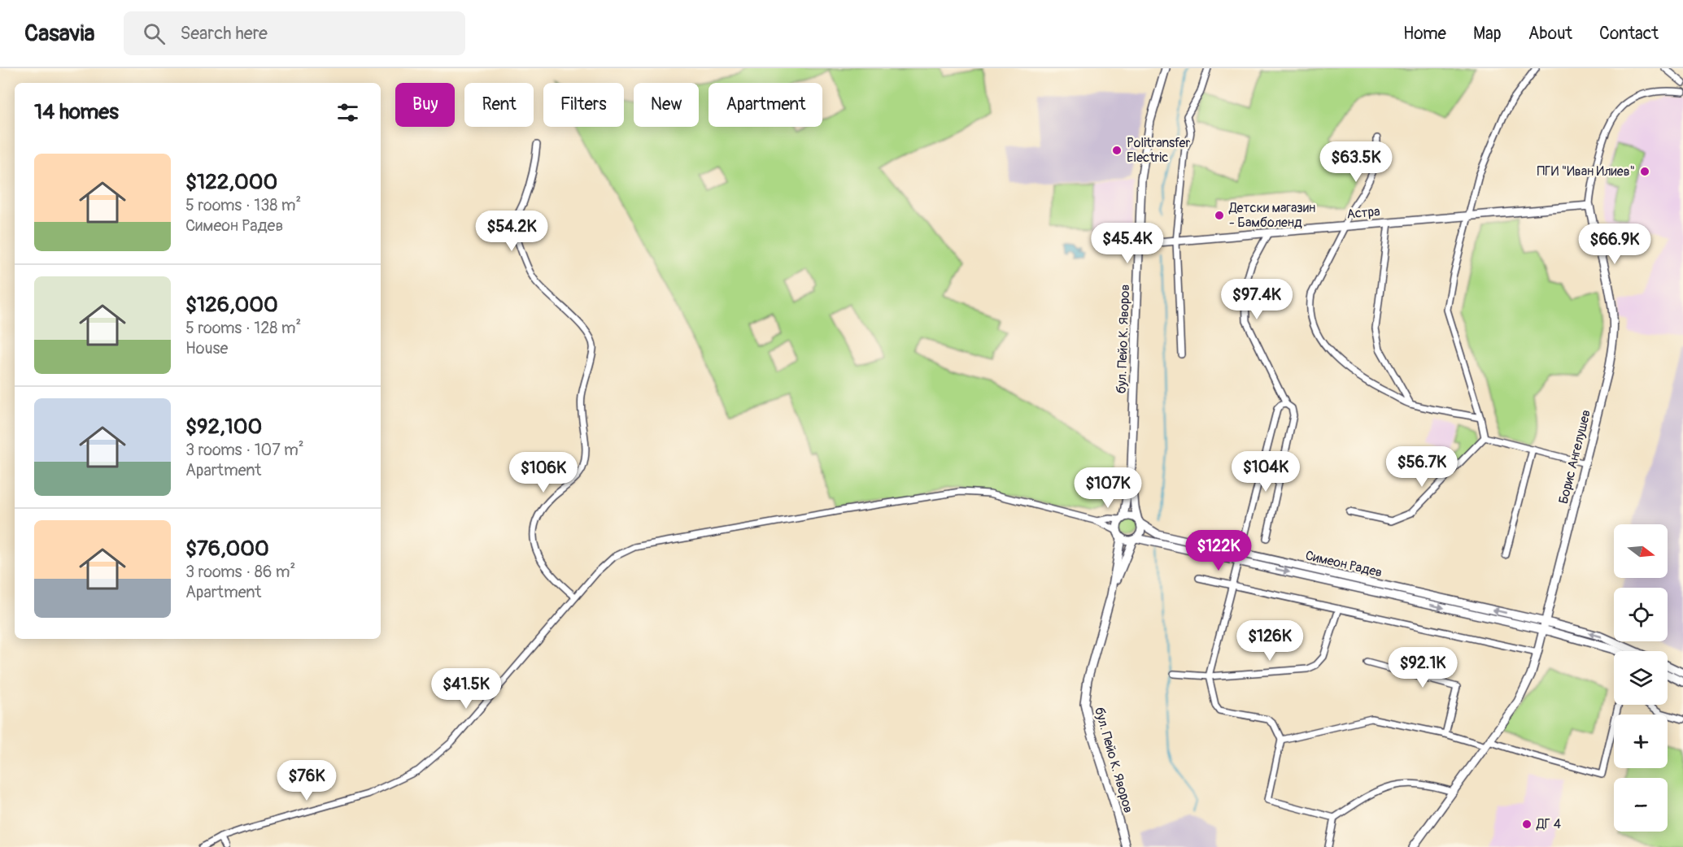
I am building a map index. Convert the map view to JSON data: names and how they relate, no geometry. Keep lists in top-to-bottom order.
{
  "streets": {
    "street": [
      "Астра",
      "бул. Пейо К. Яворов",
      "Борис Ангелушев",
      "Симеон Радев"
    ]
  },
  "crossings": [
    ["Астра", "бул. Пейо К. Яворов"],
    ["Астра", "Борис Ангелушев"],
    ["бул. Пейо К. Яворов", "Симеон Радев"],
    ["Борис Ангелушев", "Симеон Радев"]
  ],
  "places": [
    "Politransfer Electric",
    "ПГИ \"Иван Илиев\"",
    "Детски магазин - Бамболенд",
    "ДГ 4"
  ],
  "north": "right",
  "page": {
    "header": "Casavia",
    "search": "Search here",
    "nav": [
      "Home",
      "Map",
      "About",
      "Contact"
    ],
    "chip": [
      "Buy",
      "Rent",
      "Filters",
      "New",
      "Apartment"
    ],
    "heading": "14 homes",
    "price": [
      "$63.5K",
      "$54.2K",
      "$45.4K",
      "$66.9K",
      "$97.4K",
      "$56.7K",
      "$104K",
      "$106K",
      "$107K",
      "$122K",
      "$126K",
      "$92.1K",
      "$41.5K",
      "$76K"
    ],
    "list": [
      {
        "name": "$122,000",
        "note": "5 rooms · 138 m² · Симеон Радев"
      },
      {
        "name": "$126,000",
        "note": "5 rooms · 128 m² · House"
      },
      {
        "name": "$92,100",
        "note": "3 rooms · 107 m² · Apartment"
      },
      {
        "name": "$76,000",
        "note": "3 rooms · 86 m² · Apartment"
      }
    ],
    "map_buttons": ["+", "−"]
  }
}
